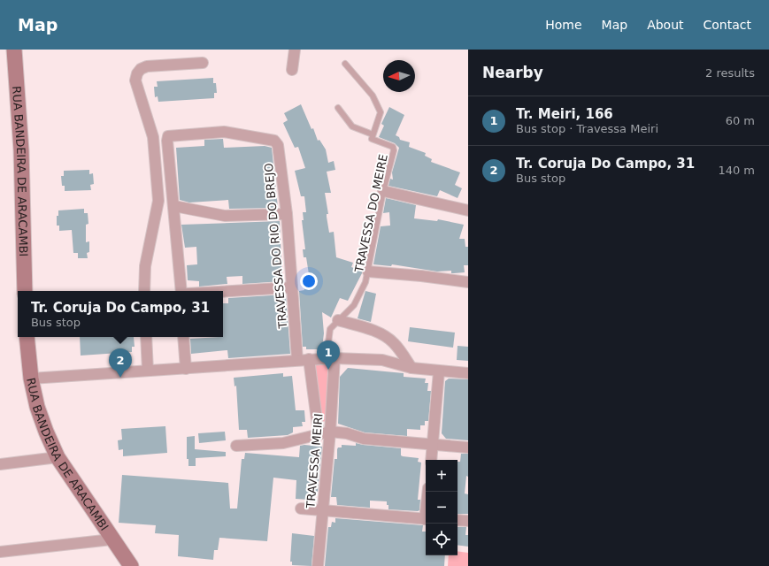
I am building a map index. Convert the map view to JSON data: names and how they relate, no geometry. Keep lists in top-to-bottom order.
{
  "streets": {
    "main road": ["RUA BANDEIRA DE ARACAMBI"],
    "street": ["TRAVESSA DO RIO DO BREJO", "TRAVESSA MEIRI"],
    "lane": ["TRAVESSA DO MEIRE"]
  },
  "crossings": [
    ["TRAVESSA DO MEIRE", "TRAVESSA MEIRI"]
  ],
  "north": "left",
  "page": {
    "header": "Map",
    "nav": [
      "Home",
      "Map",
      "About",
      "Contact"
    ],
    "heading": ["Nearby", "2 results"],
    "list": [
      {
        "mark": "1",
        "name": "Tr. Meiri, 166",
        "note": "Bus stop · Travessa Meiri",
        "value": "60 m"
      },
      {
        "mark": "2",
        "name": "Tr. Coruja Do Campo, 31",
        "note": "Bus stop",
        "value": "140 m"
      }
    ],
    "popup": ["Tr. Coruja Do Campo, 31", "Bus stop"],
    "pins": ["1", "2"],
    "map_buttons": ["+", "−"]
  }
}
